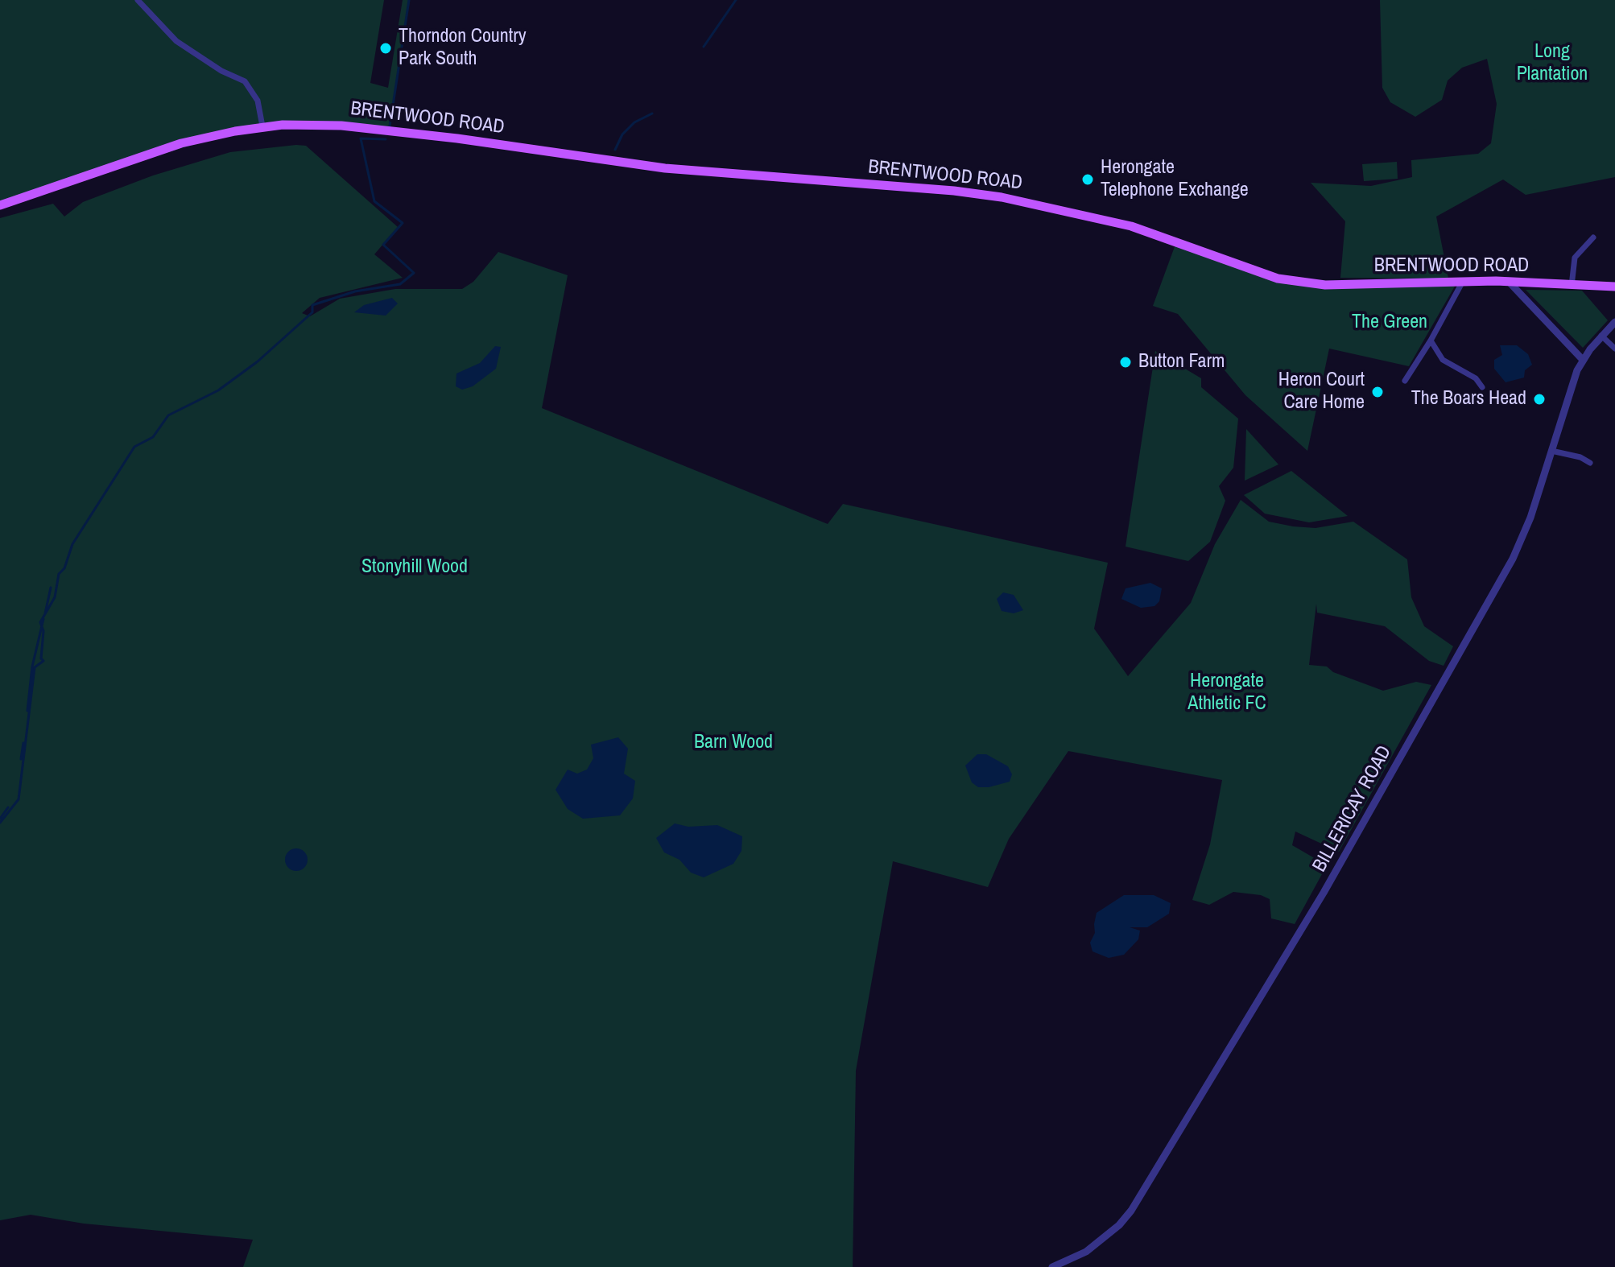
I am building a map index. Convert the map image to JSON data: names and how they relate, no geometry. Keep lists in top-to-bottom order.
{
  "streets": {
    "main road": ["BRENTWOOD ROAD"],
    "street": ["BILLERICAY ROAD"]
  },
  "parks": [
    "Long Plantation",
    "The Green",
    "Stonyhill Wood",
    "Herongate Athletic FC",
    "Barn Wood"
  ],
  "places": [
    "Thorndon Country Park South",
    "Herongate Telephone Exchange",
    "Button Farm",
    "Heron Court Care Home",
    "The Boars Head"
  ]
}
